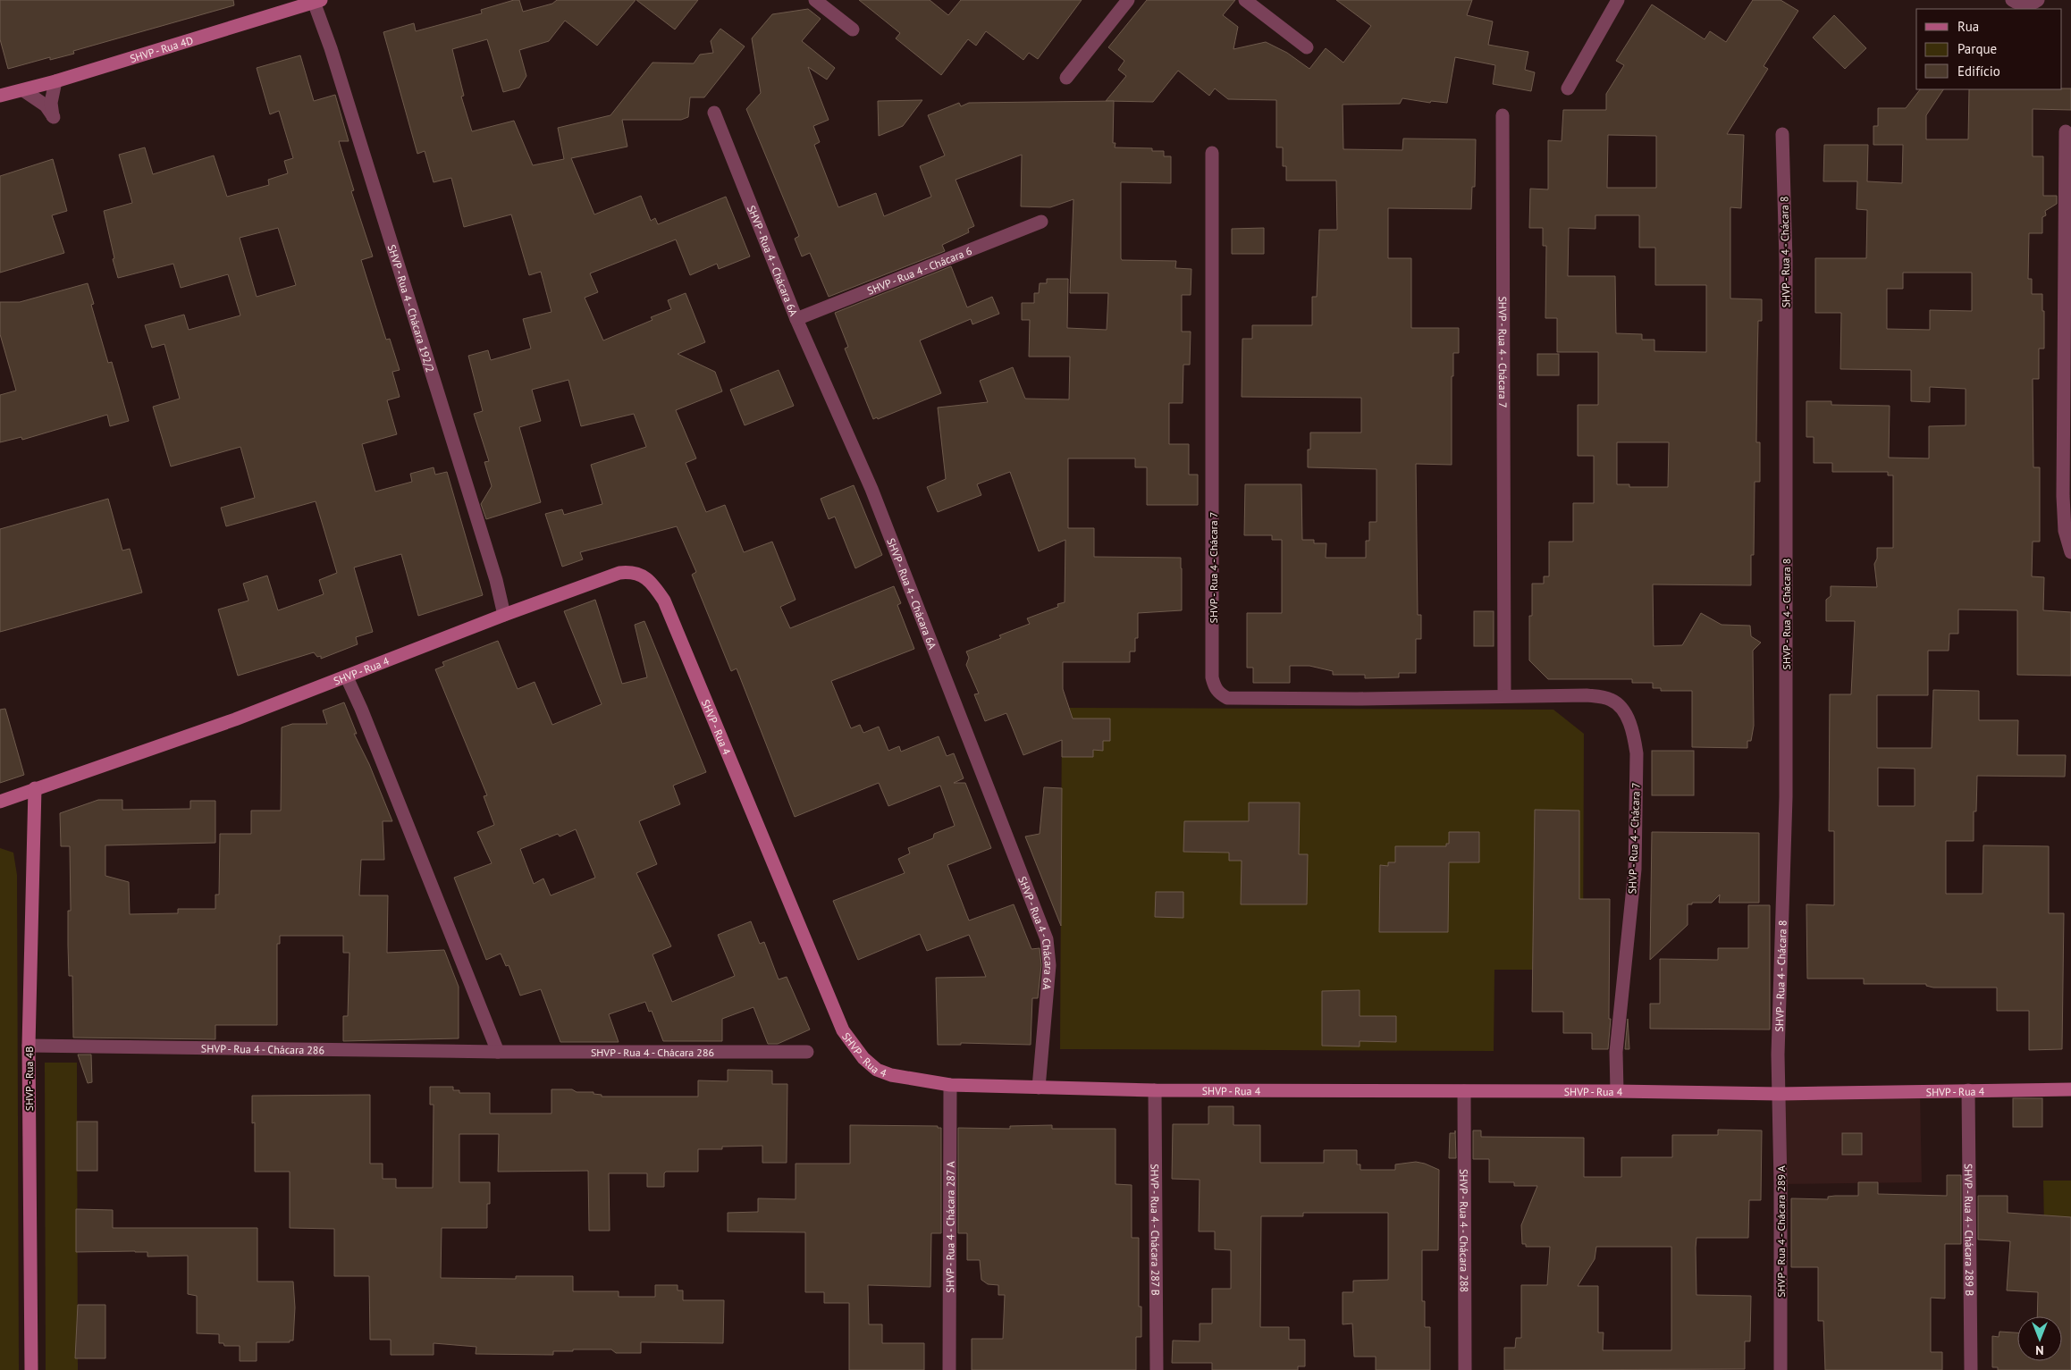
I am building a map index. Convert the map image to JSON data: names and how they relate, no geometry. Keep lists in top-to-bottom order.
{
  "streets": {
    "street": [
      "SHVP - Rua 4D",
      "SHVP - Rua 4 - Chácara 8",
      "SHVP - Rua 4 - Chácara 6A",
      "SHVP - Rua 4 - Chácara 6",
      "SHVP - Rua 4 - Chácara 192/2",
      "SHVP - Rua 4 - Chácara 7",
      "SHVP - Rua 4",
      "SHVP - Rua 4 - Chácara 286",
      "SHVP - Rua 4B",
      "SHVP - Rua 4 - Chácara 287 A",
      "SHVP - Rua 4 - Chácara 287 B",
      "SHVP - Rua 4 - Chácara 288",
      "SHVP - Rua 4 - Chácara 289 B",
      "SHVP - Rua 4 - Chácara 289 A"
    ]
  },
  "crossings": [
    ["SHVP - Rua 4D", "SHVP - Rua 4 - Chácara 192/2"],
    ["SHVP - Rua 4 - Chácara 8", "SHVP - Rua 4"],
    ["SHVP - Rua 4 - Chácara 8", "SHVP - Rua 4 - Chácara 289 A"],
    ["SHVP - Rua 4 - Chácara 6A", "SHVP - Rua 4 - Chácara 6"],
    ["SHVP - Rua 4 - Chácara 6A", "SHVP - Rua 4"],
    ["SHVP - Rua 4 - Chácara 192/2", "SHVP - Rua 4"],
    ["SHVP - Rua 4 - Chácara 7", "SHVP - Rua 4"],
    ["SHVP - Rua 4", "SHVP - Rua 4B"],
    ["SHVP - Rua 4", "SHVP - Rua 4 - Chácara 287 A"],
    ["SHVP - Rua 4", "SHVP - Rua 4 - Chácara 287 B"],
    ["SHVP - Rua 4", "SHVP - Rua 4 - Chácara 288"],
    ["SHVP - Rua 4", "SHVP - Rua 4 - Chácara 289 B"],
    ["SHVP - Rua 4", "SHVP - Rua 4 - Chácara 289 A"],
    ["SHVP - Rua 4 - Chácara 286", "SHVP - Rua 4B"]
  ],
  "legend": ["Rua", "Parque", "Edifício"],
  "north": "bottom"
}
